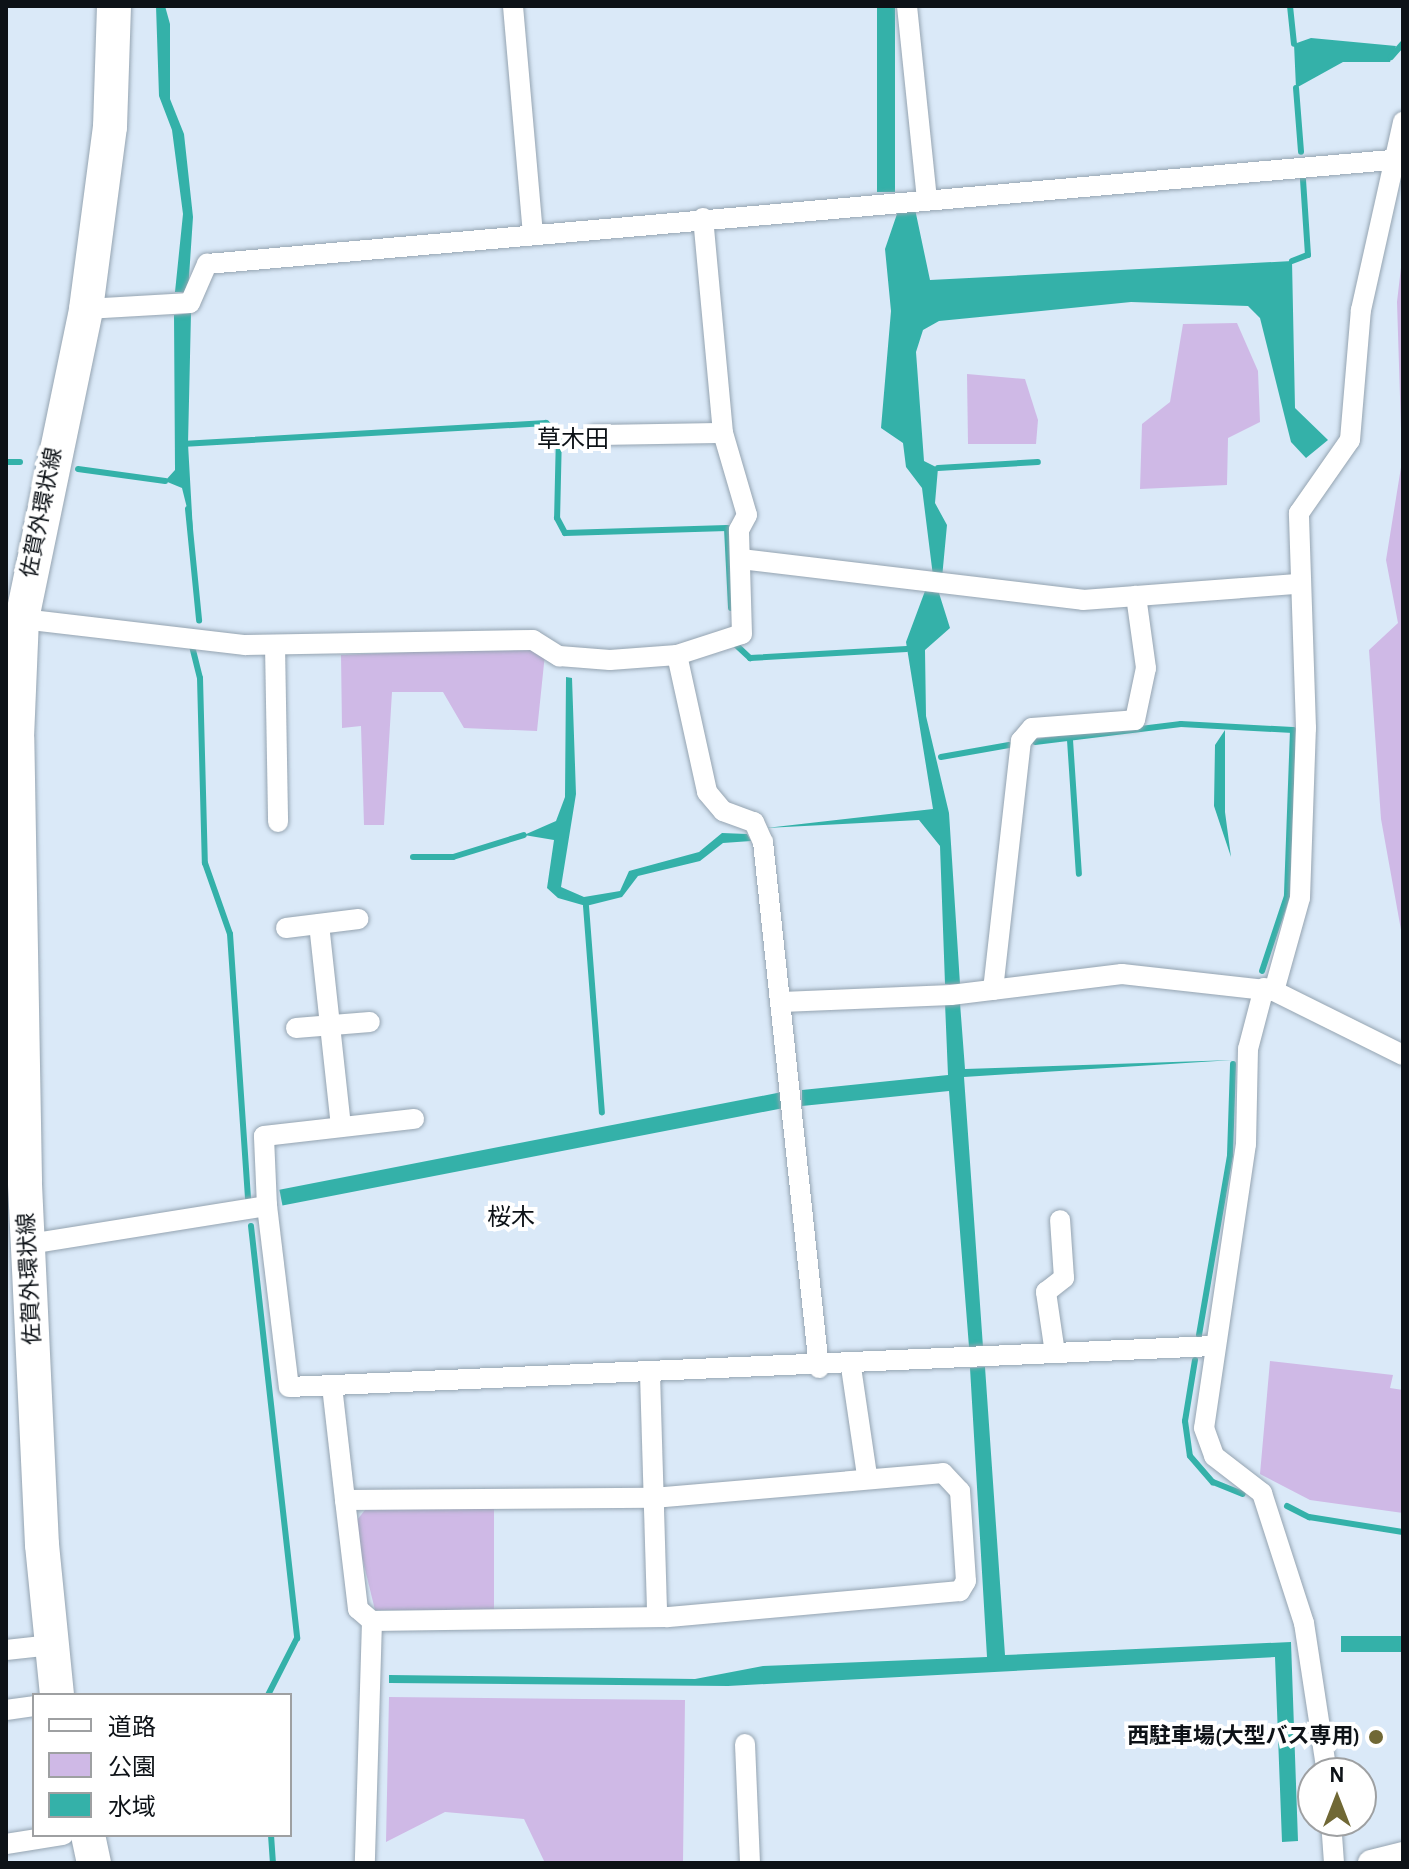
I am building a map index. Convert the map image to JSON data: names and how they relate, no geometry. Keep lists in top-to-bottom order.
{
  "streets": {
    "main road": ["佐賀外環状線"]
  },
  "districts": ["草木田", "桜木"],
  "places": ["西駐車場(大型バス専用)"],
  "legend": ["道路", "公園", "水域"],
  "north": "top"
}
